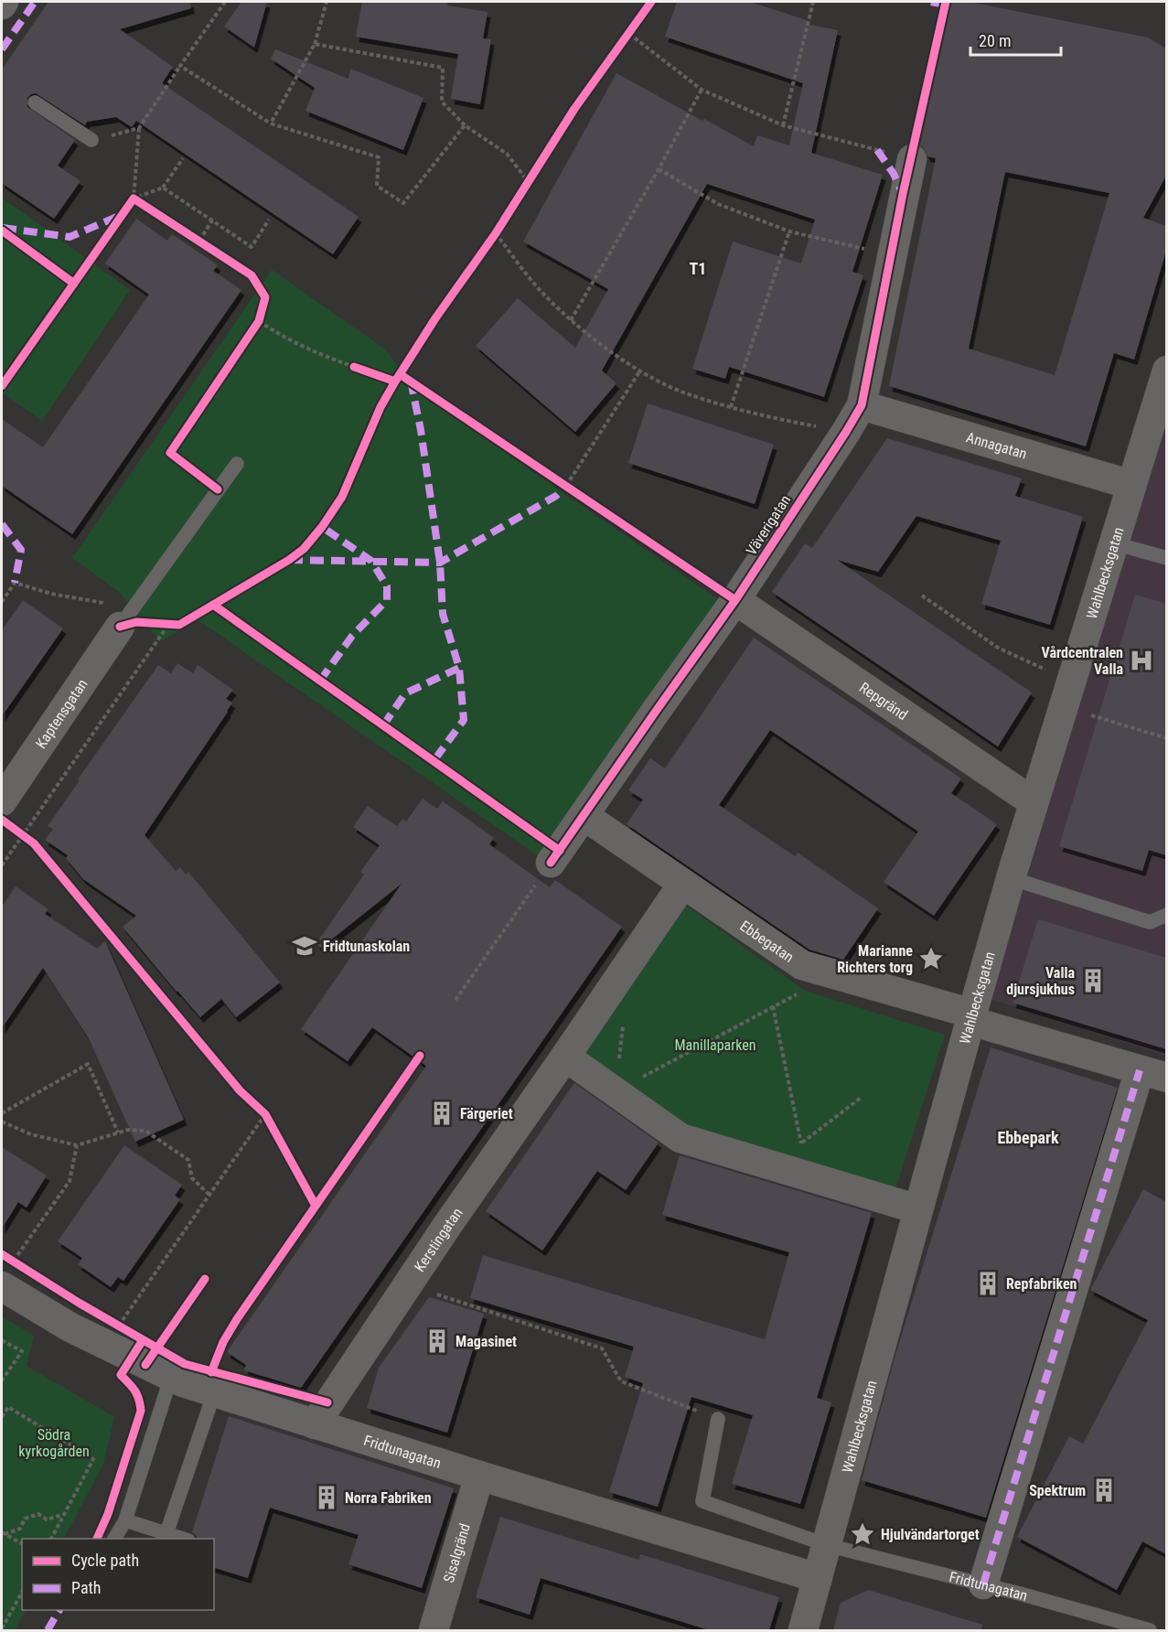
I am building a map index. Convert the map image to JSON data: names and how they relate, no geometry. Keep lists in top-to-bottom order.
{
  "streets": {
    "street": [
      "Annagatan",
      "Väverigatan",
      "Wahlbecksgatan",
      "Repgränd",
      "Kaptensgatan",
      "Ebbegatan",
      "Kerstingatan",
      "Fridtunagatan",
      "Sisalgränd"
    ]
  },
  "crossings": [
    ["Annagatan", "Väverigatan"],
    ["Annagatan", "Wahlbecksgatan"],
    ["Väverigatan", "Repgränd"],
    ["Väverigatan", "Ebbegatan"],
    ["Wahlbecksgatan", "Repgränd"],
    ["Wahlbecksgatan", "Ebbegatan"],
    ["Wahlbecksgatan", "Fridtunagatan"],
    ["Ebbegatan", "Kerstingatan"],
    ["Kerstingatan", "Fridtunagatan"],
    ["Fridtunagatan", "Sisalgränd"]
  ],
  "districts": ["T1", "Ebbepark"],
  "parks": ["Manillaparken", "Södra kyrkogården"],
  "places": {
    "hospital": ["Vårdcentralen Valla"],
    "school or university": ["Fridtunaskolan"],
    "place": ["Marianne Richters torg", "Hjulvändartorget"],
    "building": [
      "Valla djursjukhus",
      "Färgeriet",
      "Repfabriken",
      "Magasinet",
      "Spektrum",
      "Norra Fabriken"
    ]
  },
  "legend": ["Cycle path", "Path"],
  "scale_bar": "20 m"
}
